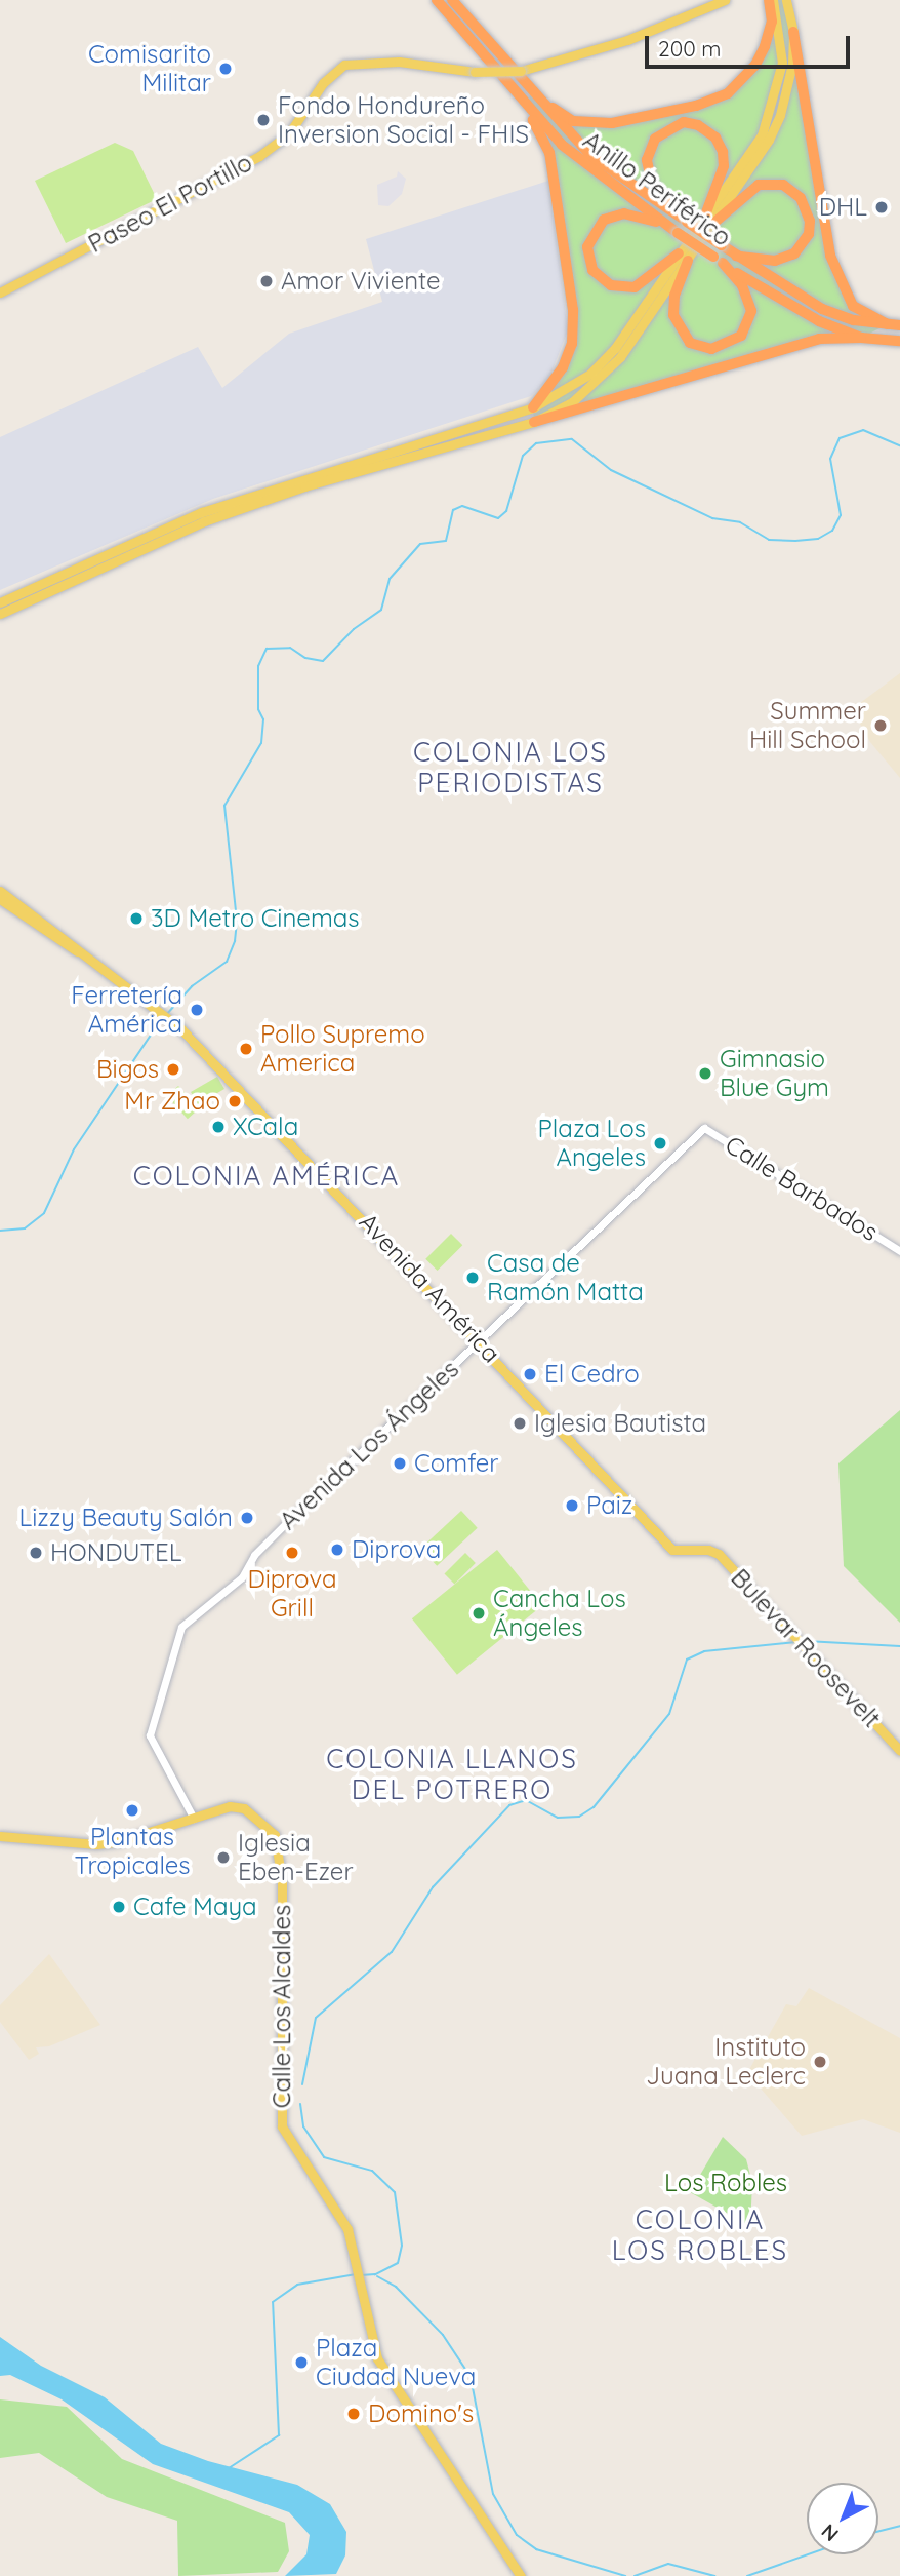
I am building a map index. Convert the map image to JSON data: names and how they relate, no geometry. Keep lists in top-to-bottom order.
{
  "streets": {
    "highway": ["Anillo Periférico"],
    "main road": [
      "Paseo El Portillo",
      "Avenida América",
      "Bulevar Roosevelt",
      "Calle Los Alcaldes"
    ],
    "street": ["Calle Barbados", "Avenida Los Ángeles"]
  },
  "crossings": [
    ["Calle Barbados", "Avenida Los Ángeles"],
    ["Avenida América", "Avenida Los Ángeles"],
    ["Avenida América", "Bulevar Roosevelt"],
    ["Avenida Los Ángeles", "Calle Los Alcaldes"]
  ],
  "districts": [
    "COLONIA LOS PERIODISTAS",
    "COLONIA AMÉRICA",
    "COLONIA LLANOS DEL POTRERO",
    "COLONIA LOS ROBLES"
  ],
  "parks": ["Los Robles"],
  "places": [
    "Comisarito Militar",
    "Fondo Hondureño Inversion Social - FHIS",
    "DHL",
    "Amor Viviente",
    "Summer Hill School",
    "3D Metro Cinemas",
    "Ferretería América",
    "Pollo Supremo America",
    "Bigos",
    "Gimnasio Blue Gym",
    "Mr Zhao",
    "XCala",
    "Plaza Los Angeles",
    "Casa de Ramón Matta",
    "El Cedro",
    "Iglesia Bautista",
    "Comfer",
    "Paiz",
    "Lizzy Beauty Salón",
    "Diprova",
    "HONDUTEL",
    "Diprova Grill",
    "Cancha Los Ángeles",
    "Plantas Tropicales",
    "Iglesia Eben-Ezer",
    "Cafe Maya",
    "Instituto Juana Leclerc",
    "Plaza Ciudad Nueva",
    "Domino's"
  ],
  "scale_bar": "200 m",
  "north": "bottom left"
}
